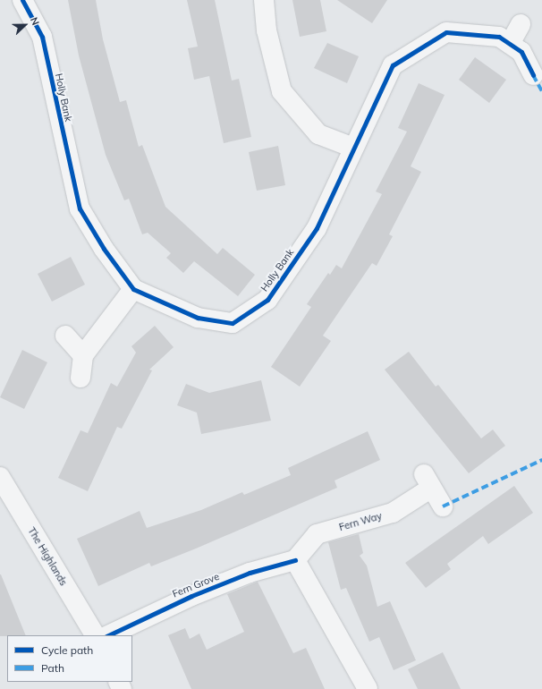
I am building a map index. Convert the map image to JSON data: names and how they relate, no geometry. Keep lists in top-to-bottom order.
{
  "streets": {
    "street": [
      "Holly Bank",
      "Fern Way",
      "The Highlands",
      "Fern Grove"
    ]
  },
  "crossings": [
    ["Fern Way", "Fern Grove"]
  ],
  "legend": ["Cycle path", "Path"],
  "north": "right"
}
